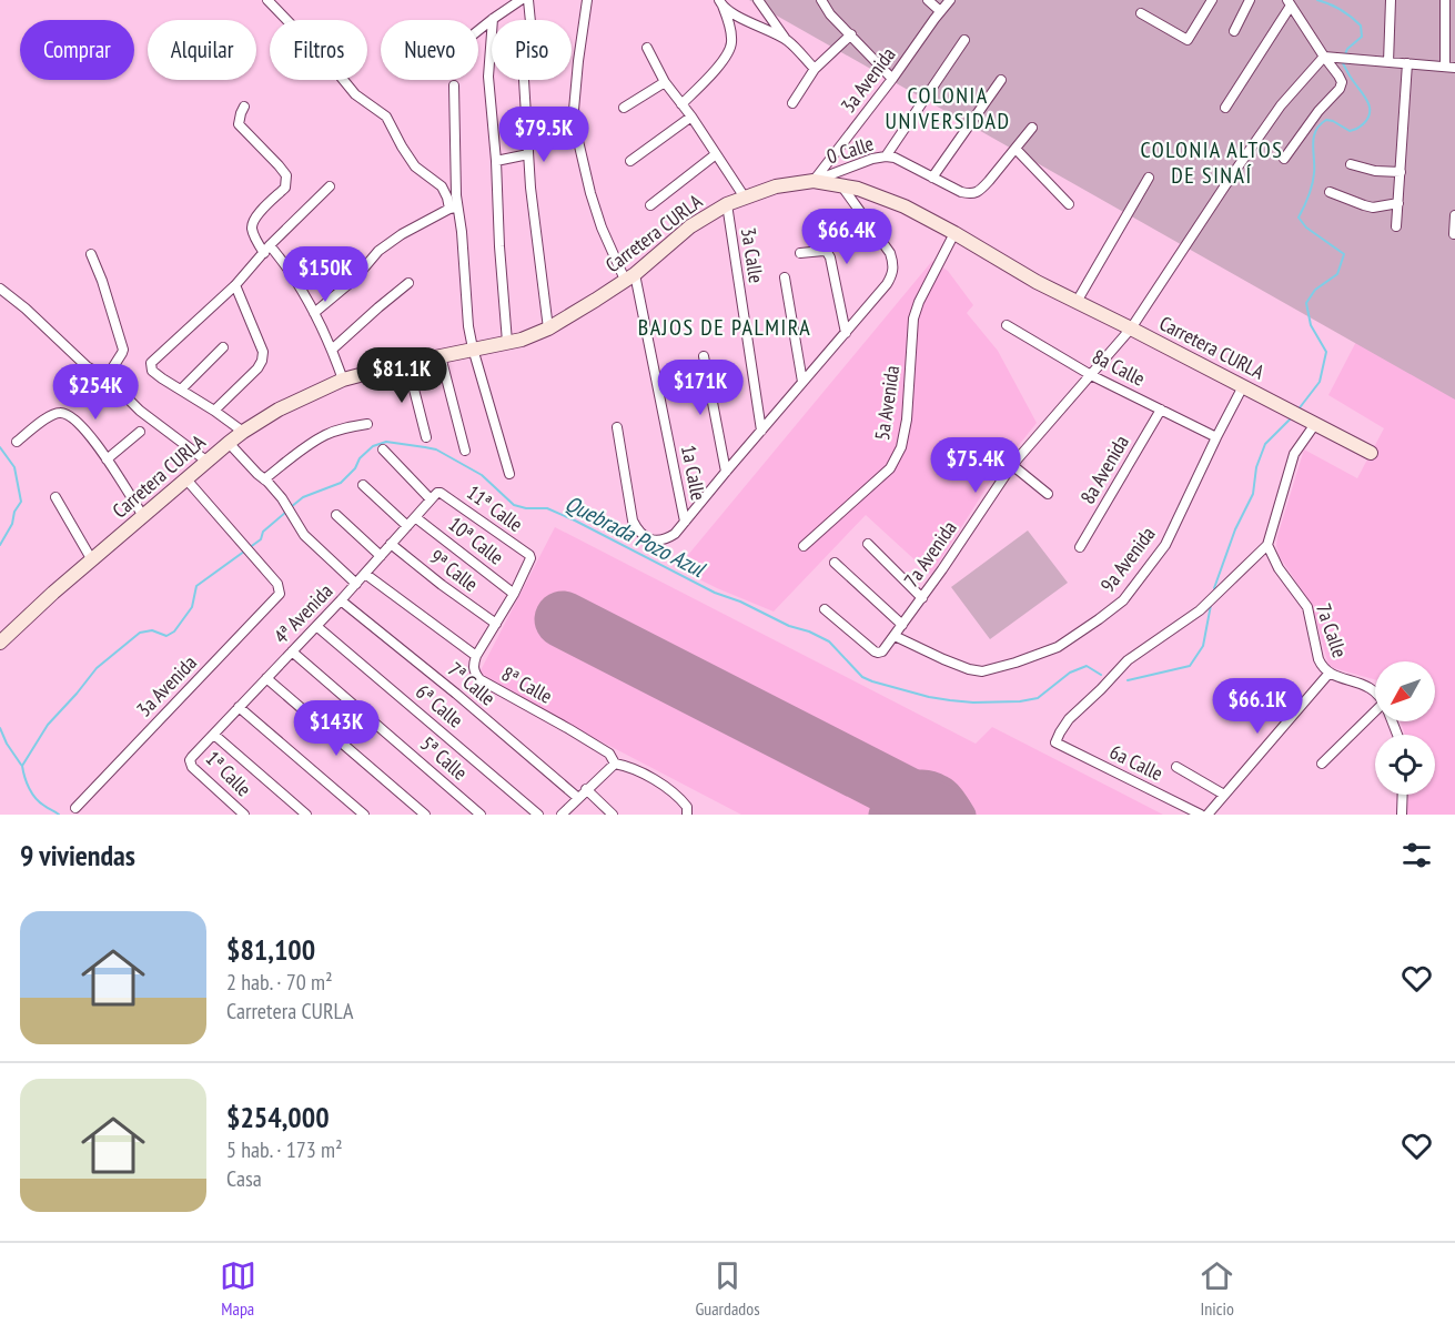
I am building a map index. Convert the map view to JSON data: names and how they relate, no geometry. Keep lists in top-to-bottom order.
{
  "streets": {
    "main road": ["Carretera CURLA"],
    "street": [
      "3a Avenida",
      "0 Calle",
      "3a Calle",
      "8a Calle",
      "5a Avenida",
      "8a Avenida",
      "1a Calle",
      "11ª Calle",
      "10ª Calle",
      "7a Avenida",
      "9a Avenida",
      "9ª Calle",
      "4ª Avenida",
      "7a Calle",
      "7ª Calle",
      "8ª Calle",
      "6ª Calle",
      "5ª Calle",
      "6a Calle",
      "1ª Calle"
    ]
  },
  "crossings": [
    ["3a Avenida", "0 Calle"],
    ["3a Avenida", "Carretera CURLA"],
    ["0 Calle", "Carretera CURLA"],
    ["Carretera CURLA", "3a Calle"],
    ["Carretera CURLA", "5a Avenida"],
    ["Carretera CURLA", "1a Calle"],
    ["Carretera CURLA", "7a Avenida"],
    ["Carretera CURLA", "9a Avenida"],
    ["8a Calle", "8a Avenida"],
    ["8a Calle", "7a Avenida"],
    ["8a Calle", "9a Avenida"],
    ["11ª Calle", "10ª Calle"],
    ["11ª Calle", "4ª Avenida"],
    ["10ª Calle", "4ª Avenida"],
    ["7a Avenida", "9a Avenida"],
    ["9ª Calle", "4ª Avenida"],
    ["4ª Avenida", "7ª Calle"],
    ["4ª Avenida", "6ª Calle"],
    ["4ª Avenida", "5ª Calle"],
    ["4ª Avenida", "1ª Calle"],
    ["7a Calle", "6a Calle"]
  ],
  "districts": ["COLONIA UNIVERSIDAD", "COLONIA ALTOS DE SINAÍ", "BAJOS DE PALMIRA"],
  "water": ["Quebrada Pozo Azul"],
  "north": "bottom left",
  "page": {
    "chip": [
      "Comprar",
      "Alquilar",
      "Filtros",
      "Nuevo",
      "Piso"
    ],
    "price": [
      "$79.5K",
      "$66.4K",
      "$150K",
      "$81.1K",
      "$171K",
      "$254K",
      "$75.4K",
      "$66.1K",
      "$143K"
    ],
    "heading": "9 viviendas",
    "list": [
      {
        "name": "$81,100",
        "note": "2 hab. · 70 m² · Carretera CURLA"
      },
      {
        "name": "$254,000",
        "note": "5 hab. · 173 m² · Casa"
      }
    ],
    "tabs": ["Mapa", "Guardados", "Inicio"]
  }
}
